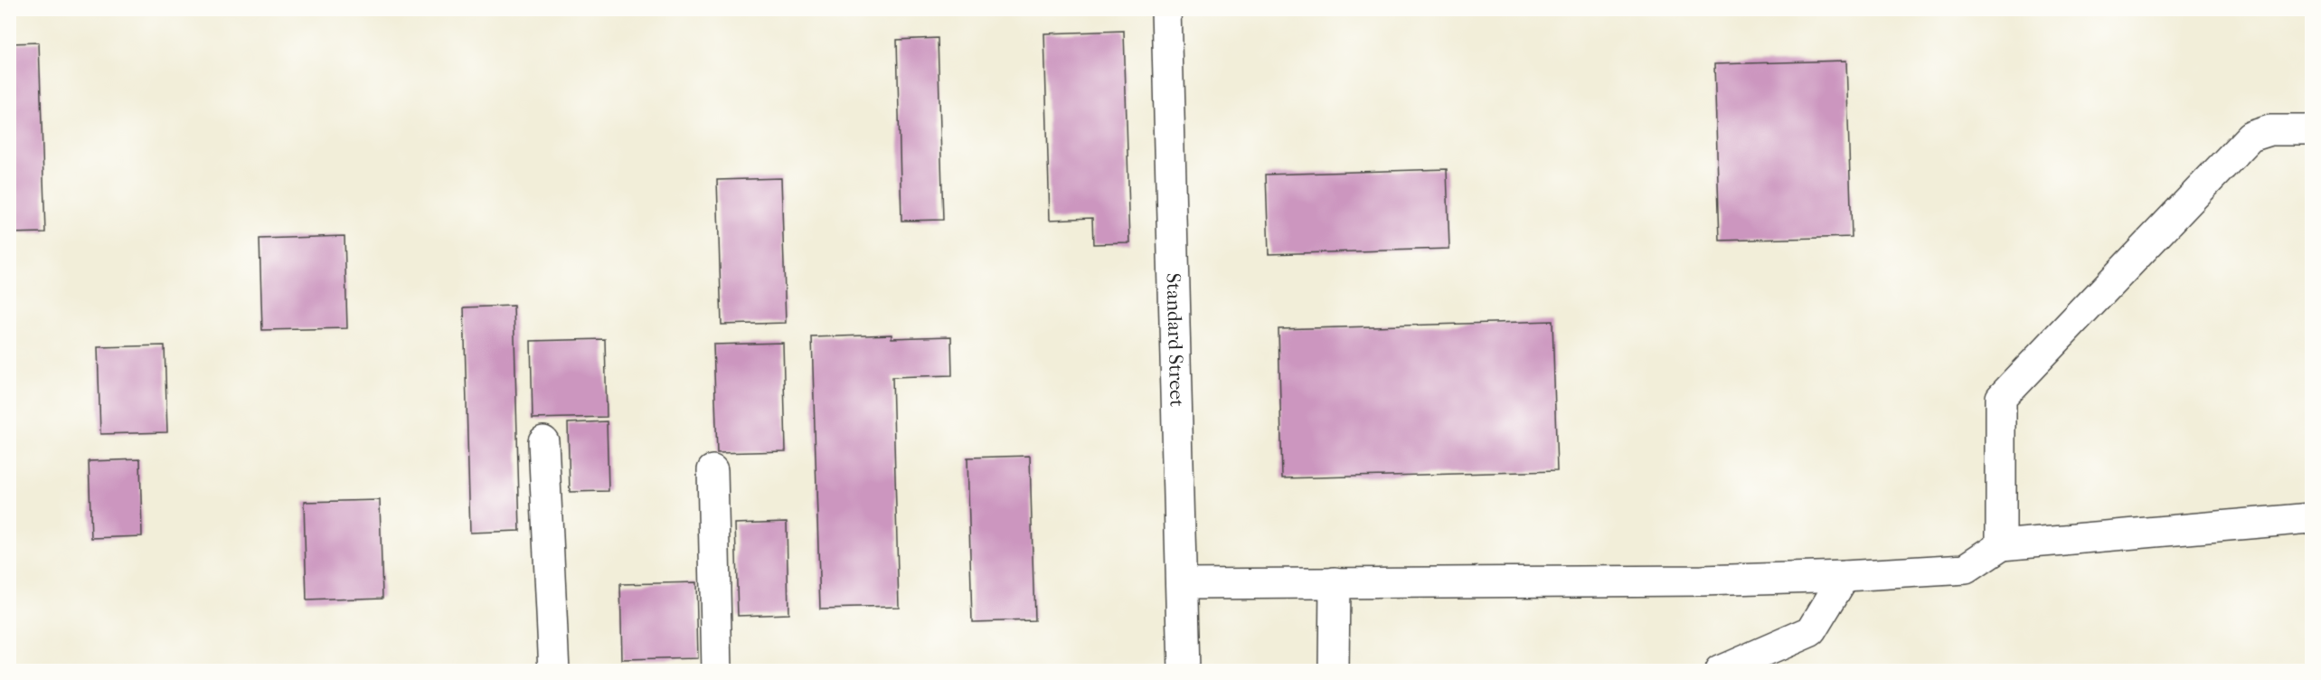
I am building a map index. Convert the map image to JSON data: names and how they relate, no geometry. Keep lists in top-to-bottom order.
{
  "streets": {
    "street": ["Standard Street"]
  }
}
